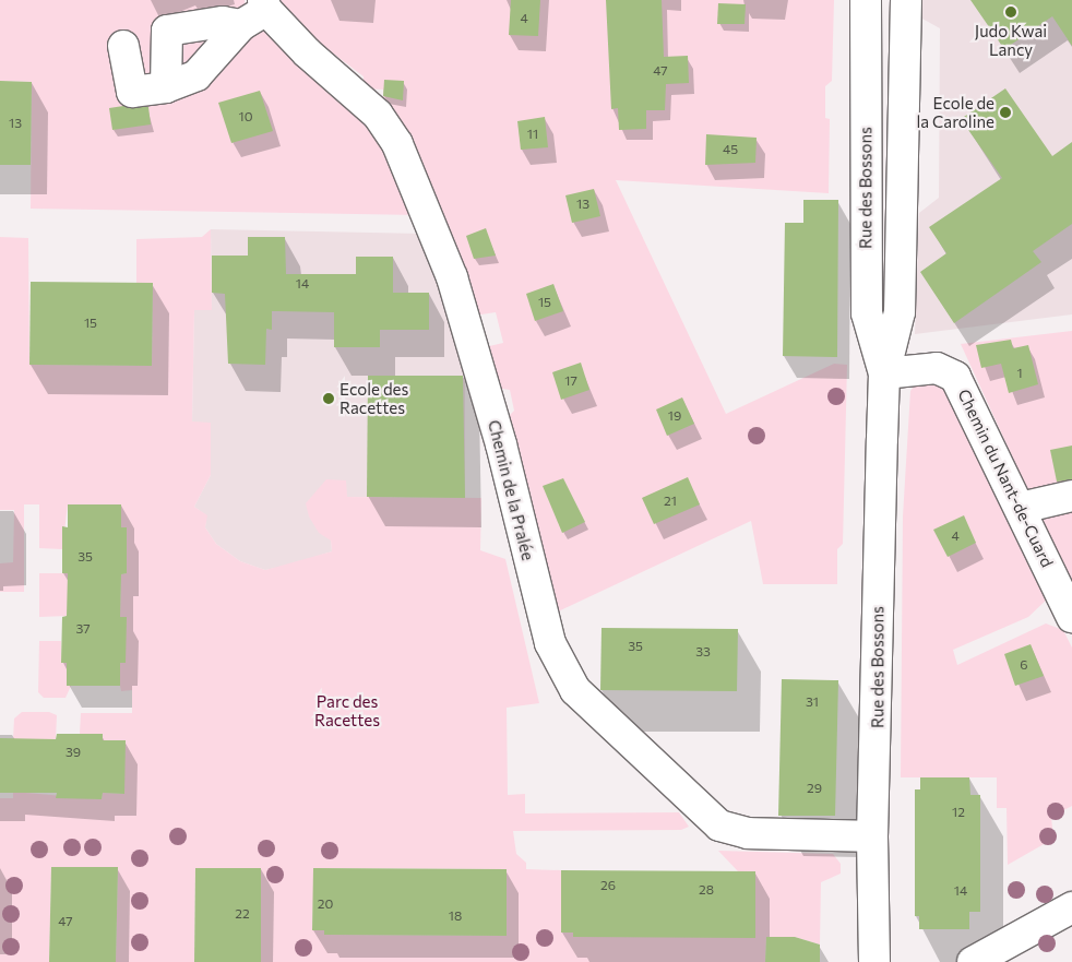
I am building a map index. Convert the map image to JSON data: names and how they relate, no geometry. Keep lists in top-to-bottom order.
{
  "streets": {
    "street": ["Rue des Bossons", "Chemin du Nant-de-Cuard", "Chemin de la Pralée"]
  },
  "crossings": [
    ["Rue des Bossons", "Chemin du Nant-de-Cuard"],
    ["Rue des Bossons", "Chemin de la Pralée"]
  ],
  "parks": ["Parc des Racettes"],
  "places": ["Judo Kwai Lancy", "Ecole de la Caroline", "Ecole des Racettes"],
  "house_numbers": [
    "4",
    "47",
    "10",
    "13",
    "11",
    "45",
    "13",
    "14",
    "15",
    "15",
    "1",
    "17",
    "19",
    "21",
    "4",
    "35",
    "37",
    "35",
    "33",
    "6",
    "31",
    "39",
    "29",
    "12",
    "26",
    "28",
    "14",
    "20",
    "22",
    "18",
    "47"
  ]
}
